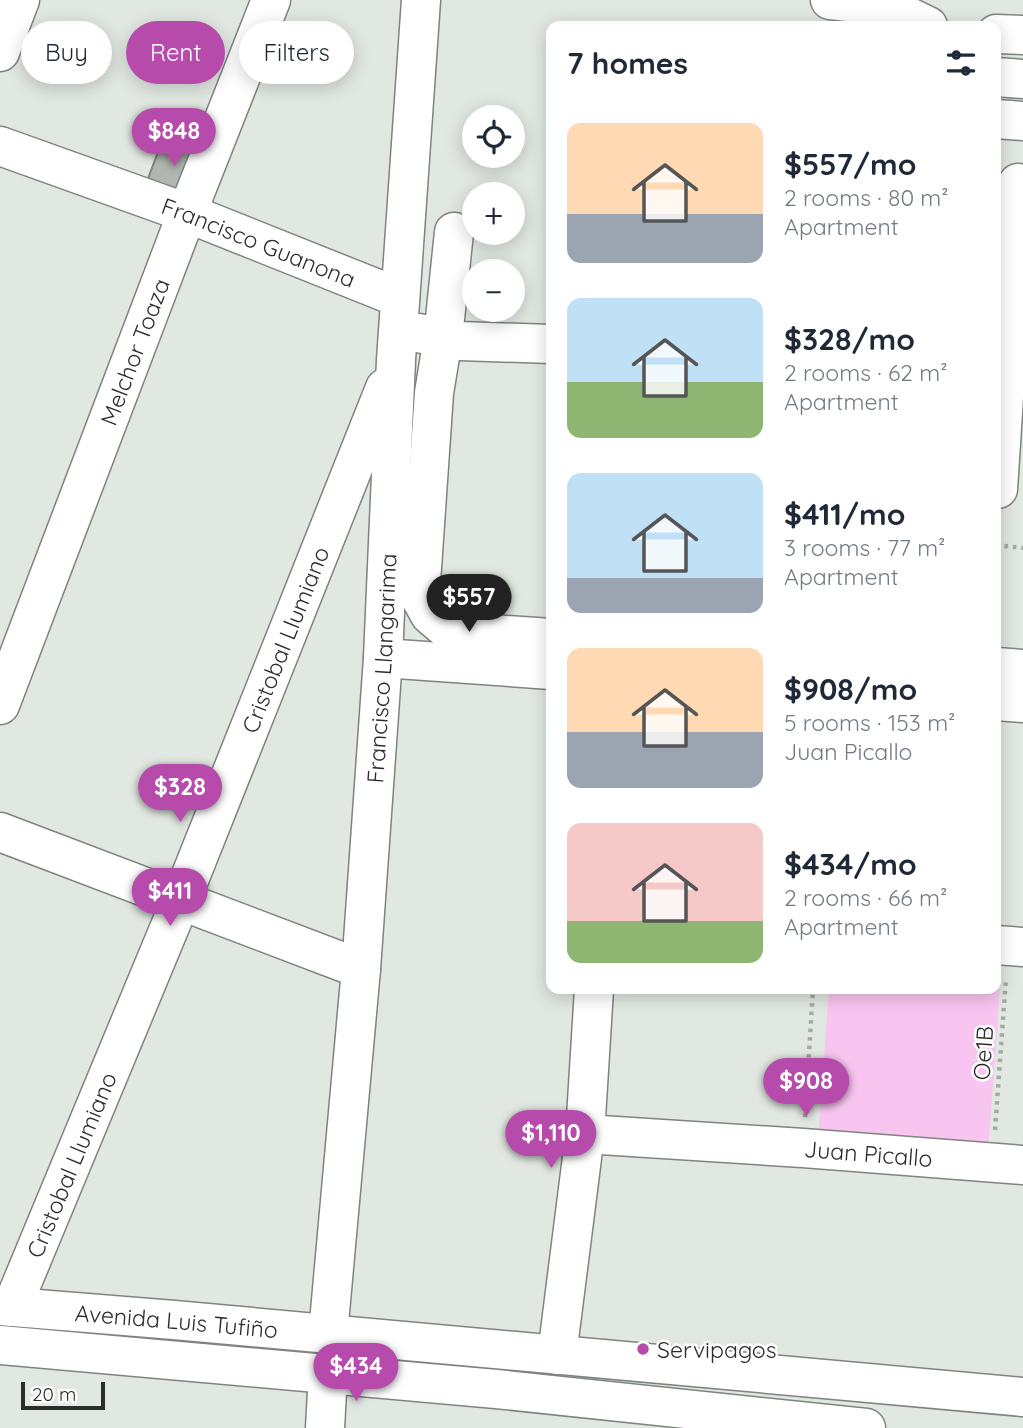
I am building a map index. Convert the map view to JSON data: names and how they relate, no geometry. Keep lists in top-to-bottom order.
{
  "streets": {
    "street": [
      "Francisco Guanona",
      "Melchor Toaza",
      "Cristobal Llumiano",
      "Francisco Llangarima",
      "Juan Picallo",
      "Avenida Luis Tufiño"
    ],
    "path": ["Oe1B"]
  },
  "crossings": [
    ["Francisco Guanona", "Melchor Toaza"],
    ["Francisco Guanona", "Cristobal Llumiano"],
    ["Francisco Guanona", "Francisco Llangarima"],
    ["Cristobal Llumiano", "Francisco Llangarima"],
    ["Cristobal Llumiano", "Avenida Luis Tufiño"],
    ["Francisco Llangarima", "Avenida Luis Tufiño"],
    ["Oe1B", "Juan Picallo"]
  ],
  "places": ["Servipagos"],
  "scale_bar": "20 m",
  "page": {
    "chip": ["Buy", "Rent", "Filters"],
    "heading": "7 homes",
    "map_buttons": ["+", "−"],
    "list": [
      {
        "name": "$557/mo",
        "note": "2 rooms · 80 m² · Apartment"
      },
      {
        "name": "$328/mo",
        "note": "2 rooms · 62 m² · Apartment"
      },
      {
        "name": "$411/mo",
        "note": "3 rooms · 77 m² · Apartment"
      },
      {
        "name": "$908/mo",
        "note": "5 rooms · 153 m² · Juan Picallo"
      },
      {
        "name": "$434/mo",
        "note": "2 rooms · 66 m² · Apartment"
      }
    ],
    "price": [
      "$848",
      "$557",
      "$328",
      "$411",
      "$908",
      "$1,110",
      "$434"
    ],
    "scale": "20 m"
  }
}
